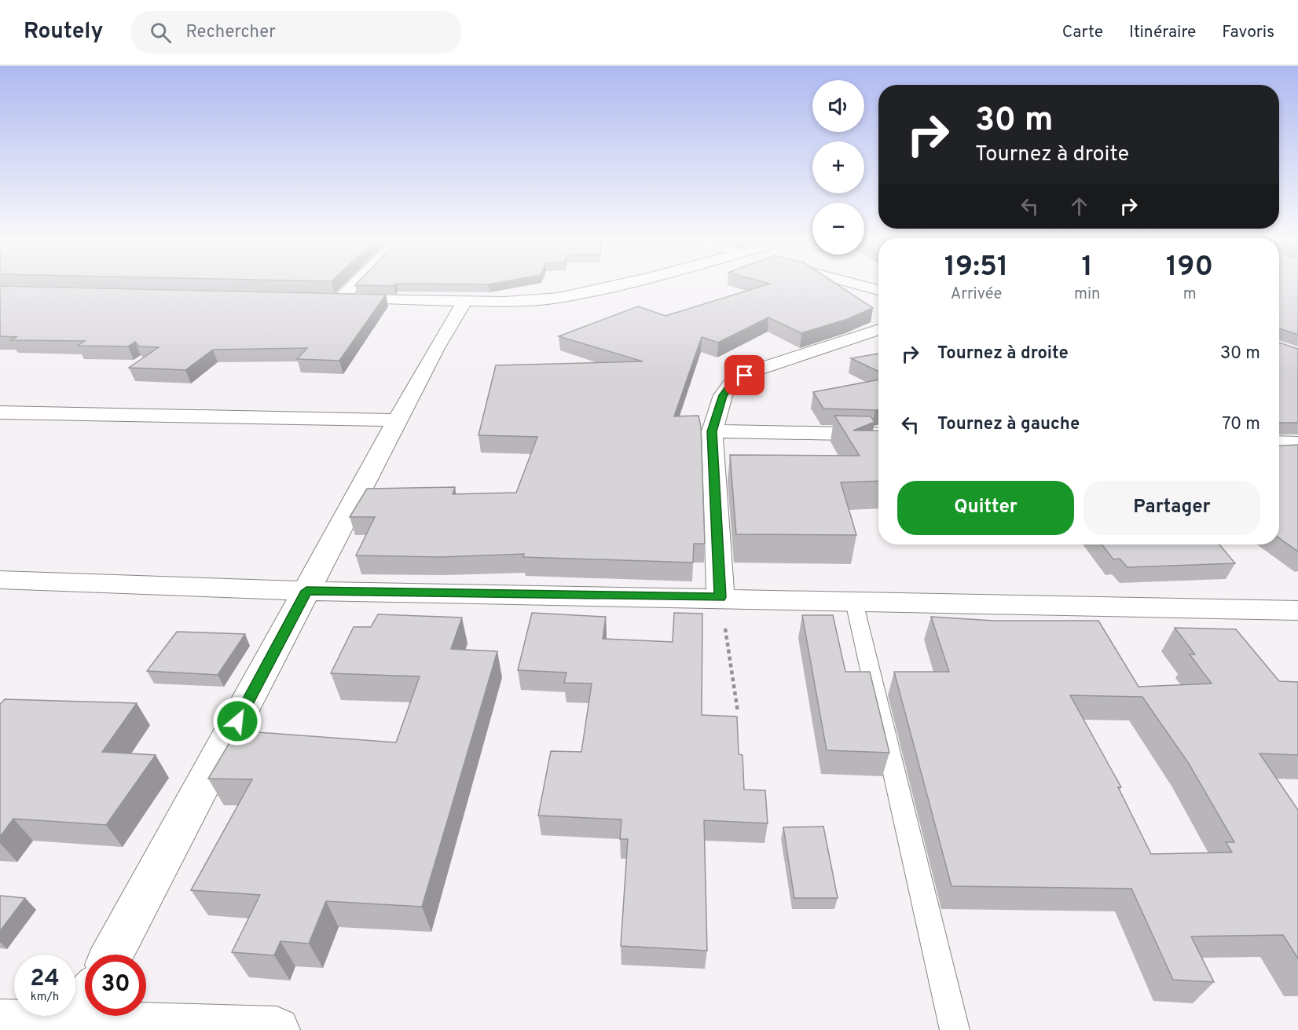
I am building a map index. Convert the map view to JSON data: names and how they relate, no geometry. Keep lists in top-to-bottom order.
{
  "page": {
    "header": "Routely",
    "search": "Rechercher",
    "nav": ["Carte", "Itinéraire", "Favoris"],
    "map_buttons": ["+", "−"],
    "turn": ["30 m", "Tournez à droite"],
    "eta": [
      "19:51",
      "Arrivée",
      "1",
      "min",
      "190",
      "m"
    ],
    "list": [
      {
        "name": "Tournez à droite",
        "value": "30 m"
      },
      {
        "name": "Tournez à gauche",
        "value": "70 m"
      }
    ],
    "buttons": ["Quitter", "Partager"],
    "speed": "24 km/h",
    "limit": "30"
  }
}
